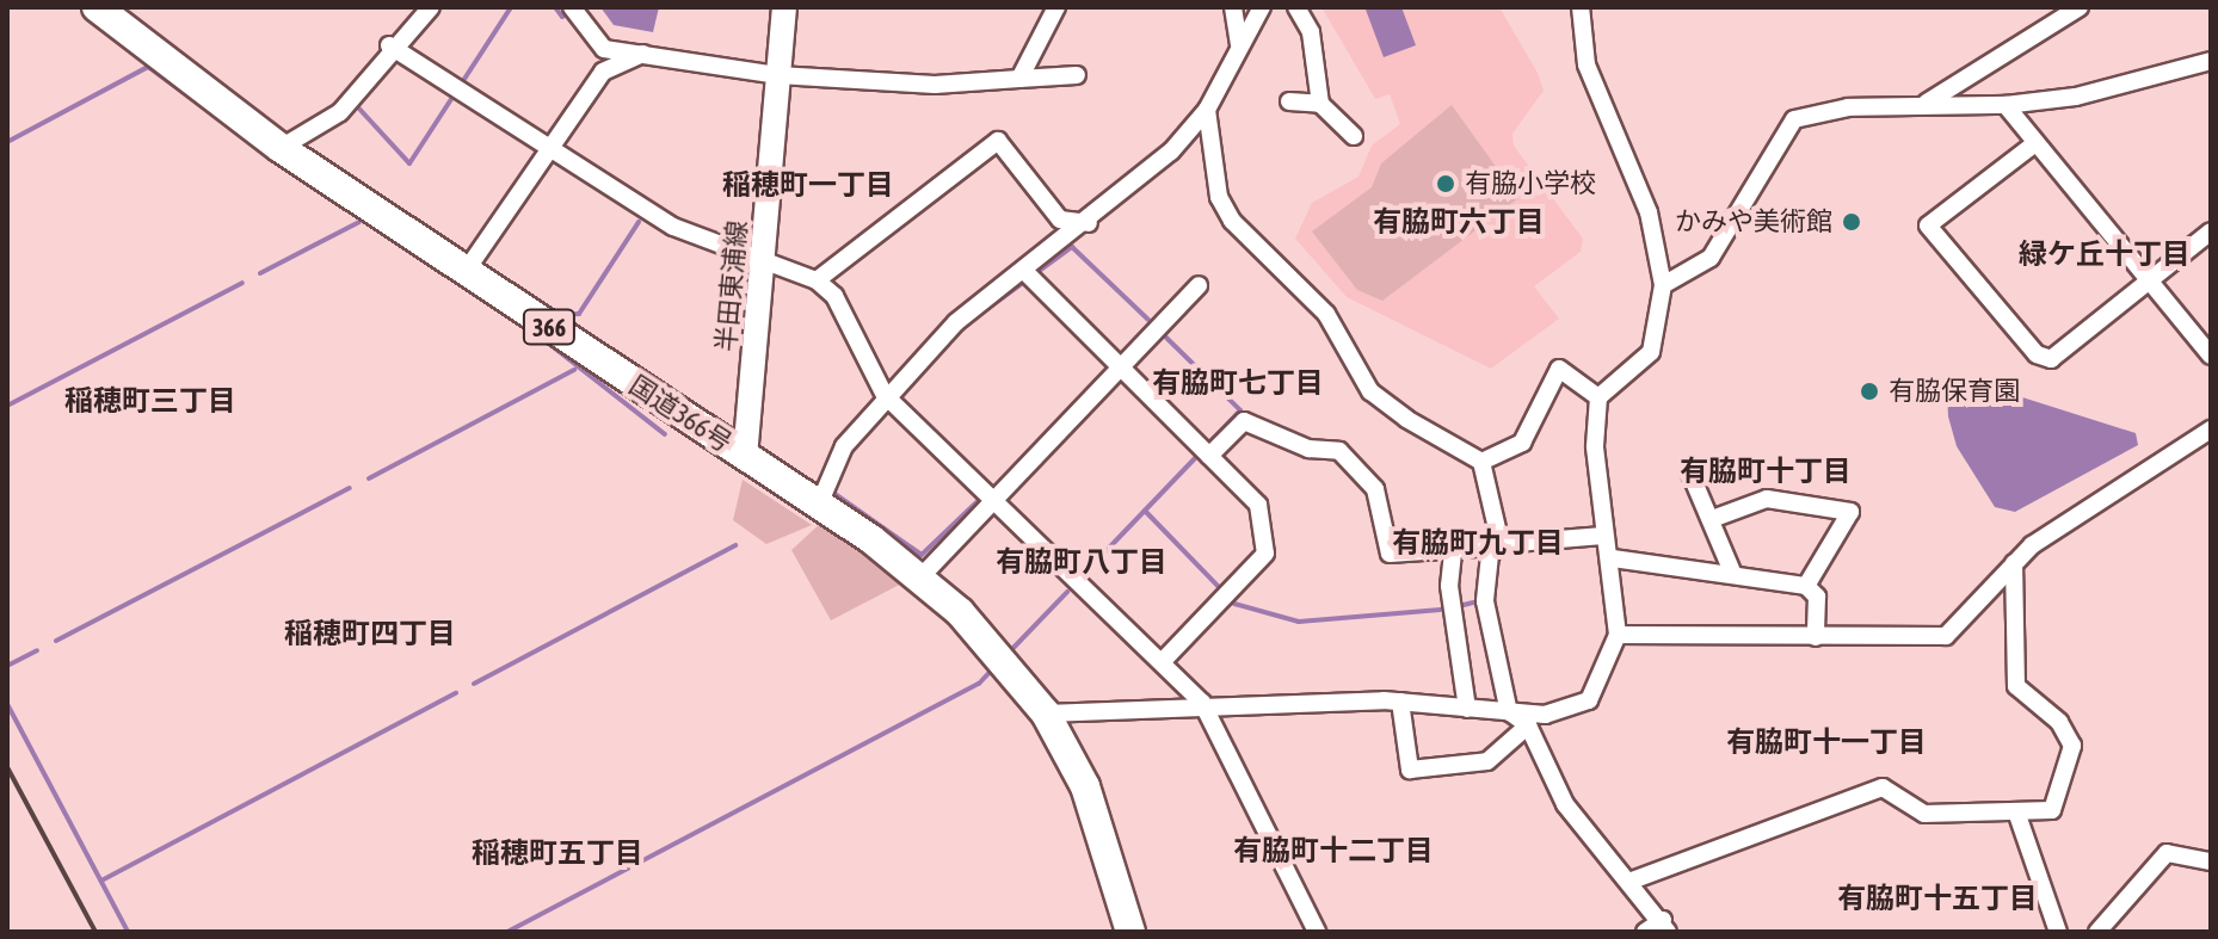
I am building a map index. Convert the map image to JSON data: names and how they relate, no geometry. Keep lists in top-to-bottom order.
{
  "streets": {
    "highway": ["366", "国道366号"],
    "main road": ["半田東浦線"]
  },
  "crossings": [
    ["半田東浦線", "国道366号"]
  ],
  "districts": [
    "稲穂町一丁目",
    "有脇町六丁目",
    "緑ケ丘十丁目",
    "有脇町七丁目",
    "稲穂町三丁目",
    "有脇町十丁目",
    "有脇町九丁目",
    "有脇町八丁目",
    "稲穂町四丁目",
    "有脇町十一丁目",
    "有脇町十二丁目",
    "稲穂町五丁目",
    "有脇町十五丁目"
  ],
  "places": ["有脇小学校", "かみや美術館", "有脇保育園"]
}
